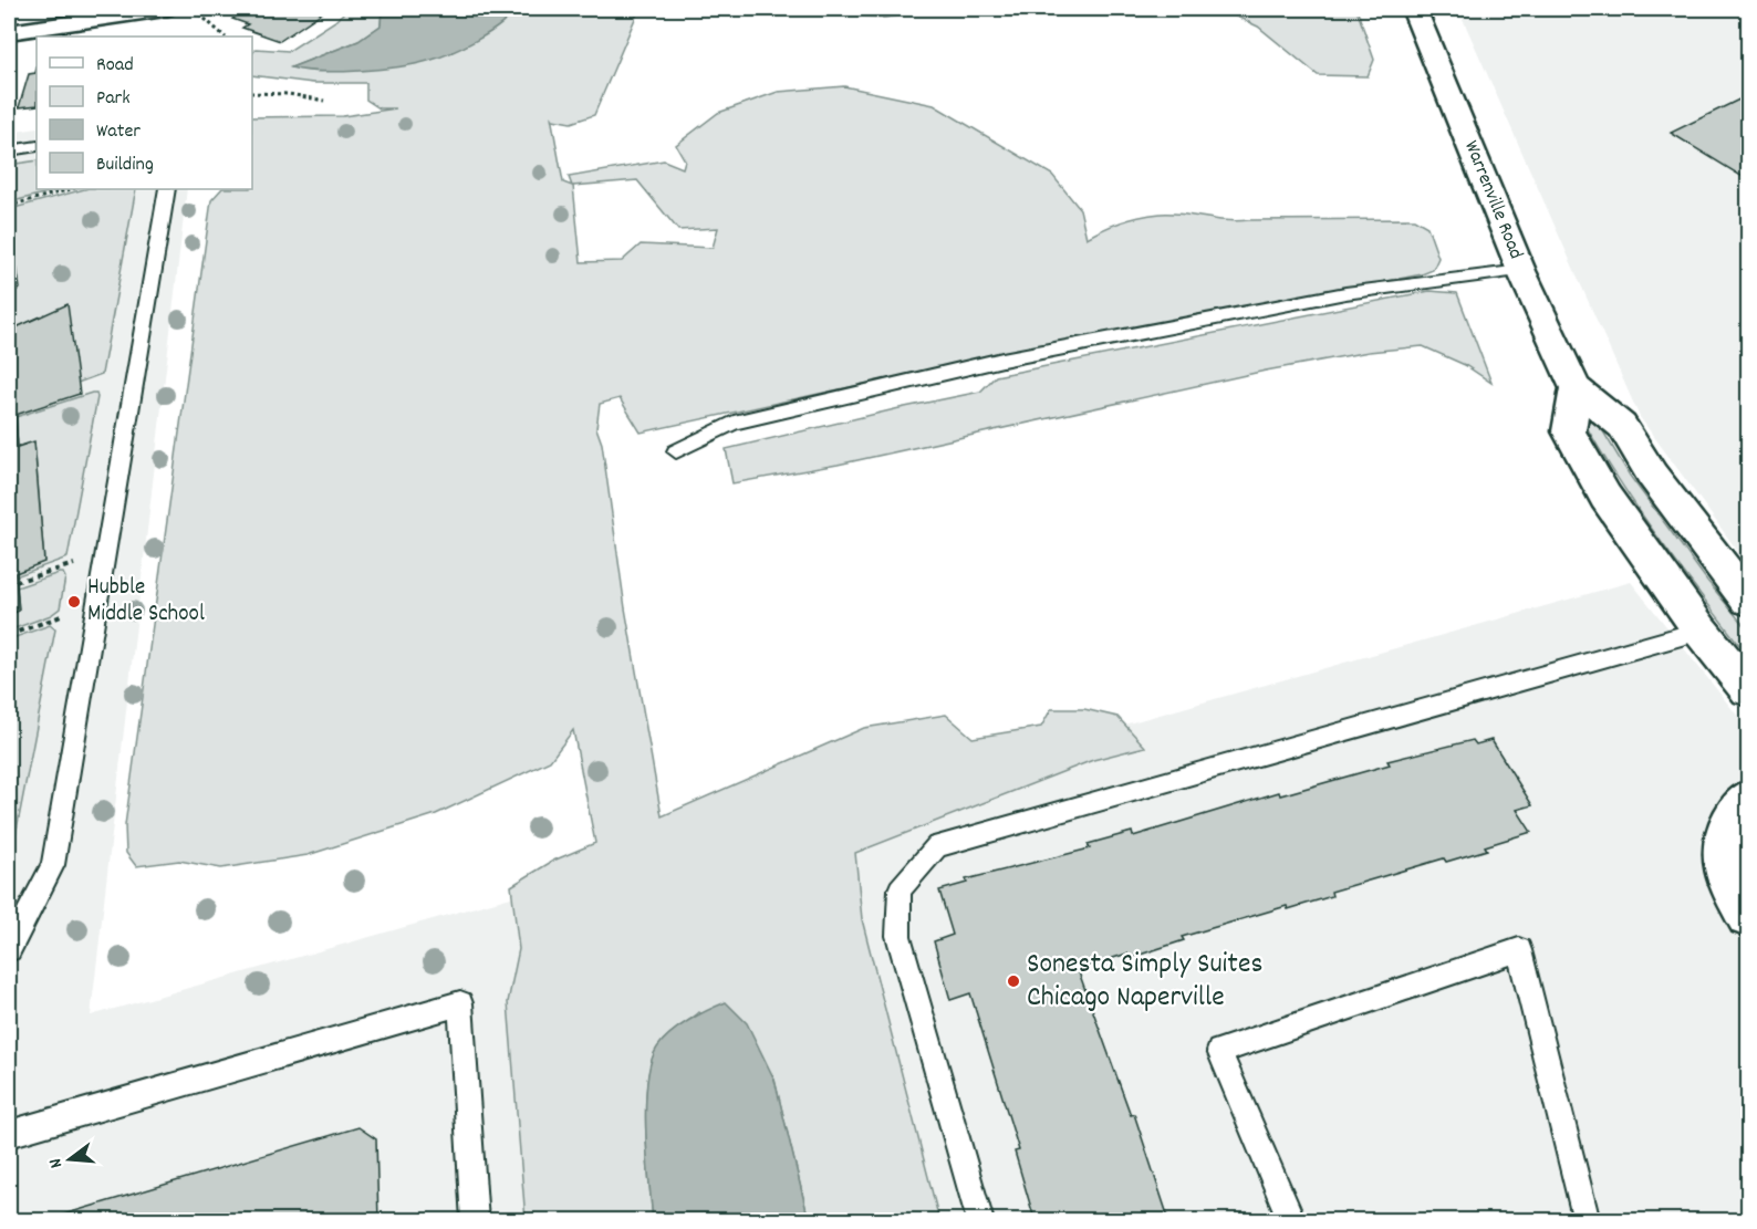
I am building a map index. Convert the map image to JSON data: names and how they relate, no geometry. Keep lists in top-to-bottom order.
{
  "streets": {
    "main road": ["Warrenville Road"]
  },
  "places": ["Hubble Middle School", "Sonesta Simply Suites Chicago Naperville"],
  "legend": [
    "Road",
    "Park",
    "Water",
    "Building"
  ],
  "north": "left"
}
